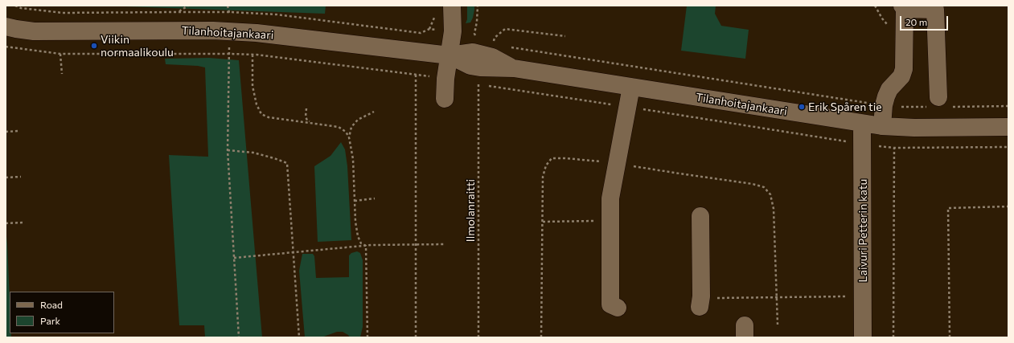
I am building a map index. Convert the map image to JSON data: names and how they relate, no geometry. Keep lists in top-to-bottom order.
{
  "streets": {
    "street": ["Tilanhoitajankaari", "Laivuri Petterin katu"],
    "path": ["Ilmolanraitti"]
  },
  "crossings": [
    ["Tilanhoitajankaari", "Laivuri Petterin katu"]
  ],
  "places": ["Viikin normaalikoulu", "Erik Spåren tie"],
  "legend": ["Road", "Park"],
  "scale_bar": "20 m"
}
